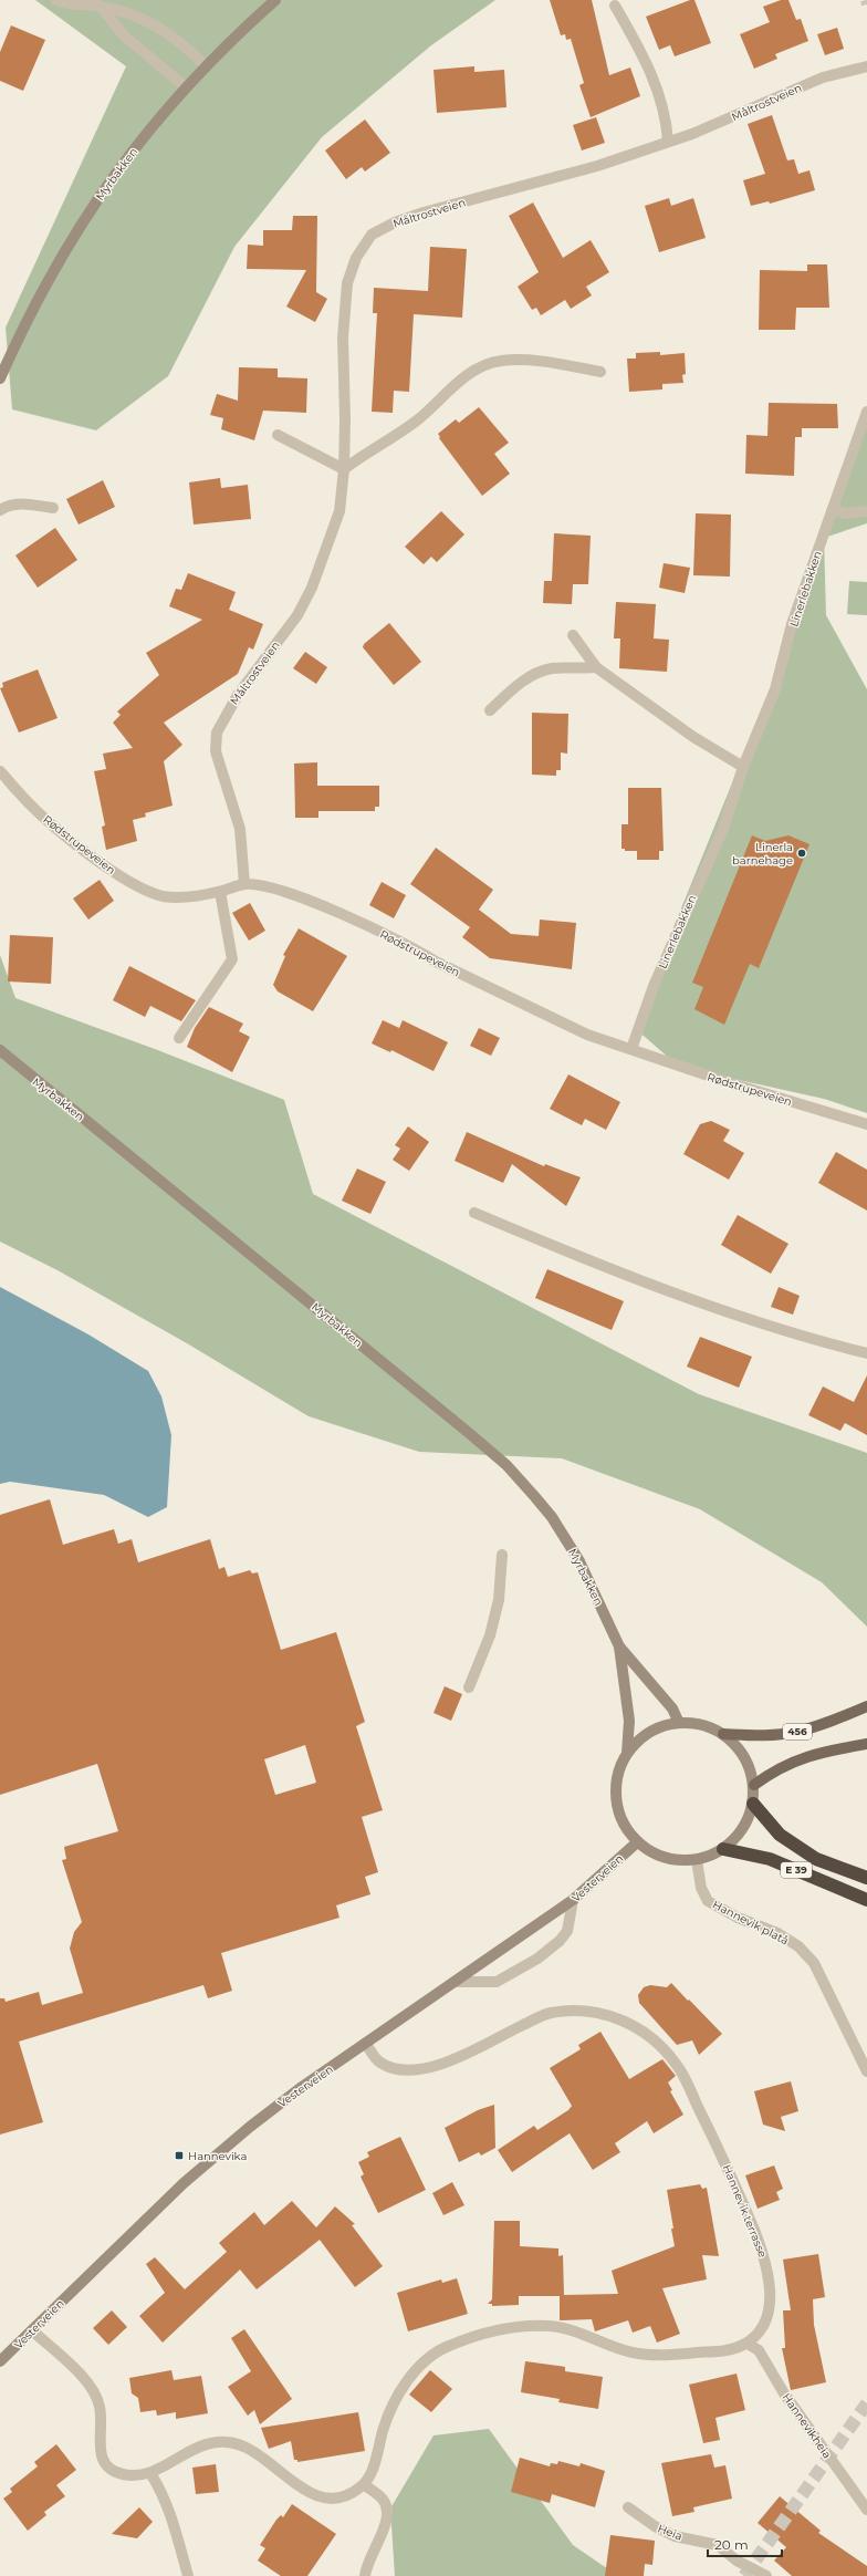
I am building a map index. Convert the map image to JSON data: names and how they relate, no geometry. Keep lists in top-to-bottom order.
{
  "streets": {
    "highway": ["E 39"],
    "main road": ["456"],
    "street": [
      "Måltrostveien",
      "Myrbakken",
      "Linerlebakken",
      "Rødstrupeveien",
      "Vesterveien",
      "Hannevik platå",
      "Hannevik terrasse",
      "Hannevikheia",
      "Heia"
    ]
  },
  "crossings": [
    ["Måltrostveien", "Rødstrupeveien"],
    ["Myrbakken", "456"],
    ["Myrbakken", "E 39"],
    ["Myrbakken", "Vesterveien"],
    ["Myrbakken", "Hannevik platå"],
    ["Linerlebakken", "Rødstrupeveien"],
    ["456", "E 39"],
    ["456", "Vesterveien"],
    ["456", "Hannevik platå"],
    ["E 39", "Vesterveien"],
    ["E 39", "Hannevik platå"],
    ["Vesterveien", "Hannevik platå"],
    ["Vesterveien", "Hannevik terrasse"],
    ["Hannevik terrasse", "Hannevikheia"]
  ],
  "places": {
    "other": ["Linerla barnehage"],
    "transit": ["Hannevika"]
  },
  "scale_bar": "20 m"
}
